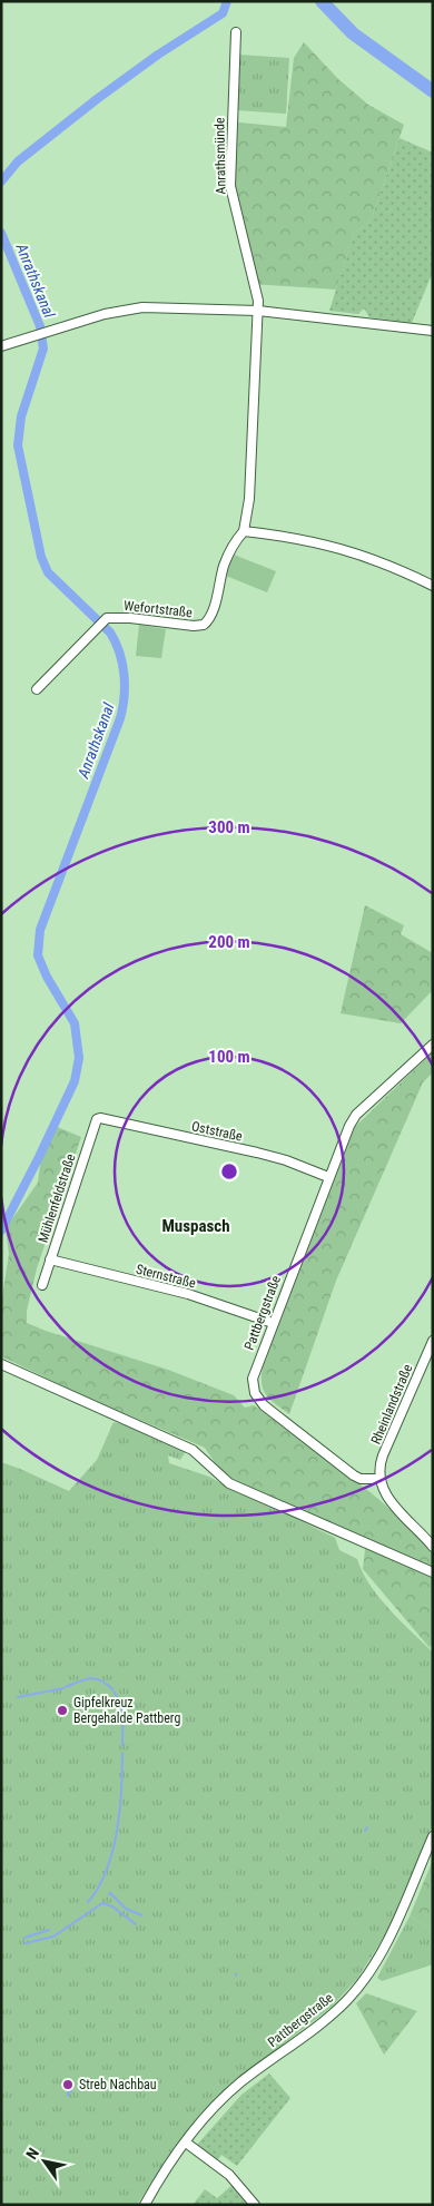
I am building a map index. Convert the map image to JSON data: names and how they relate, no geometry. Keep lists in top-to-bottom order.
{
  "streets": {
    "street": [
      "Anrathsmünde",
      "Wefortstraße",
      "Oststraße",
      "Mühlenfeldstraße",
      "Sternstraße",
      "Pattbergstraße",
      "Rheinlandstraße"
    ]
  },
  "crossings": [
    ["Anrathsmünde", "Wefortstraße"],
    ["Oststraße", "Mühlenfeldstraße"],
    ["Oststraße", "Pattbergstraße"],
    ["Mühlenfeldstraße", "Sternstraße"],
    ["Sternstraße", "Pattbergstraße"],
    ["Pattbergstraße", "Rheinlandstraße"]
  ],
  "districts": ["Muspasch"],
  "water": ["Anrathskanal"],
  "places": ["Gipfelkreuz Bergehalde Pattberg", "Streb Nachbau"],
  "north": "top left",
  "rings": ["300 m", "200 m", "100 m"]
}
